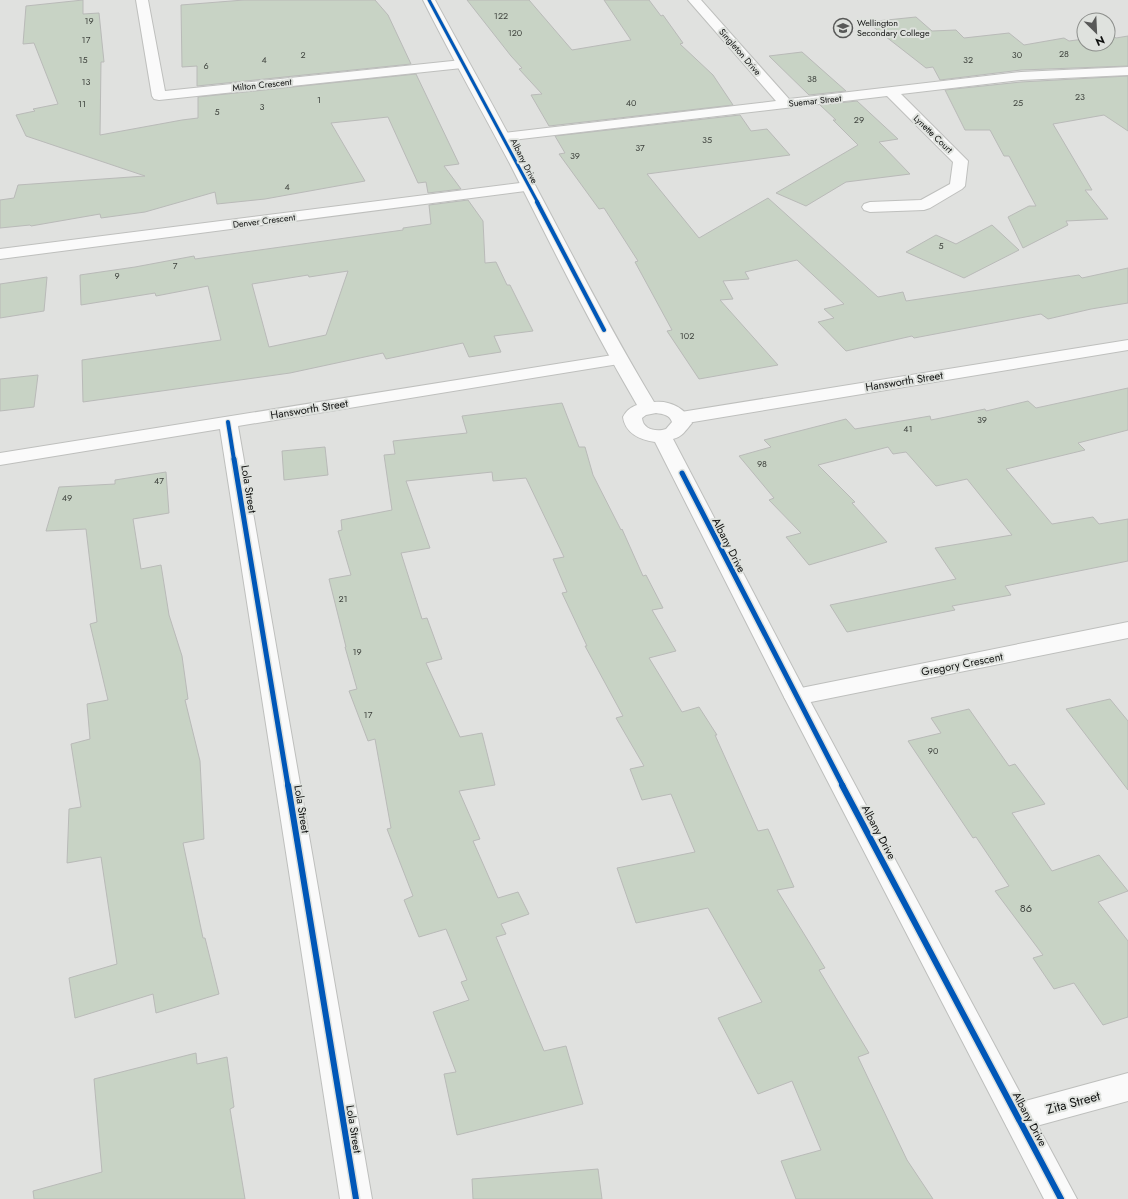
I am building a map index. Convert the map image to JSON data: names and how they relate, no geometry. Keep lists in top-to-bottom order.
{
  "streets": {
    "street": [
      "Singleton Drive",
      "Milton Crescent",
      "Suemar Street",
      "Lynette Court",
      "Albany Drive",
      "Denver Crescent",
      "Hansworth Street",
      "Lola Street",
      "Gregory Crescent",
      "Zita Street"
    ]
  },
  "crossings": [
    ["Singleton Drive", "Suemar Street"],
    ["Milton Crescent", "Albany Drive"],
    ["Suemar Street", "Lynette Court"],
    ["Suemar Street", "Albany Drive"],
    ["Albany Drive", "Denver Crescent"],
    ["Albany Drive", "Hansworth Street"],
    ["Albany Drive", "Gregory Crescent"],
    ["Albany Drive", "Zita Street"],
    ["Hansworth Street", "Lola Street"]
  ],
  "places": {
    "school or university": ["Wellington Secondary College"]
  },
  "house_numbers": [
    "122",
    "19",
    "120",
    "17",
    "28",
    "2",
    "30",
    "15",
    "4",
    "32",
    "6",
    "38",
    "13",
    "23",
    "1",
    "40",
    "25",
    "11",
    "3",
    "5",
    "29",
    "35",
    "37",
    "39",
    "4",
    "5",
    "7",
    "9",
    "102",
    "39",
    "41",
    "98",
    "47",
    "49",
    "21",
    "19",
    "17",
    "90",
    "86"
  ],
  "north": "bottom right"
}
